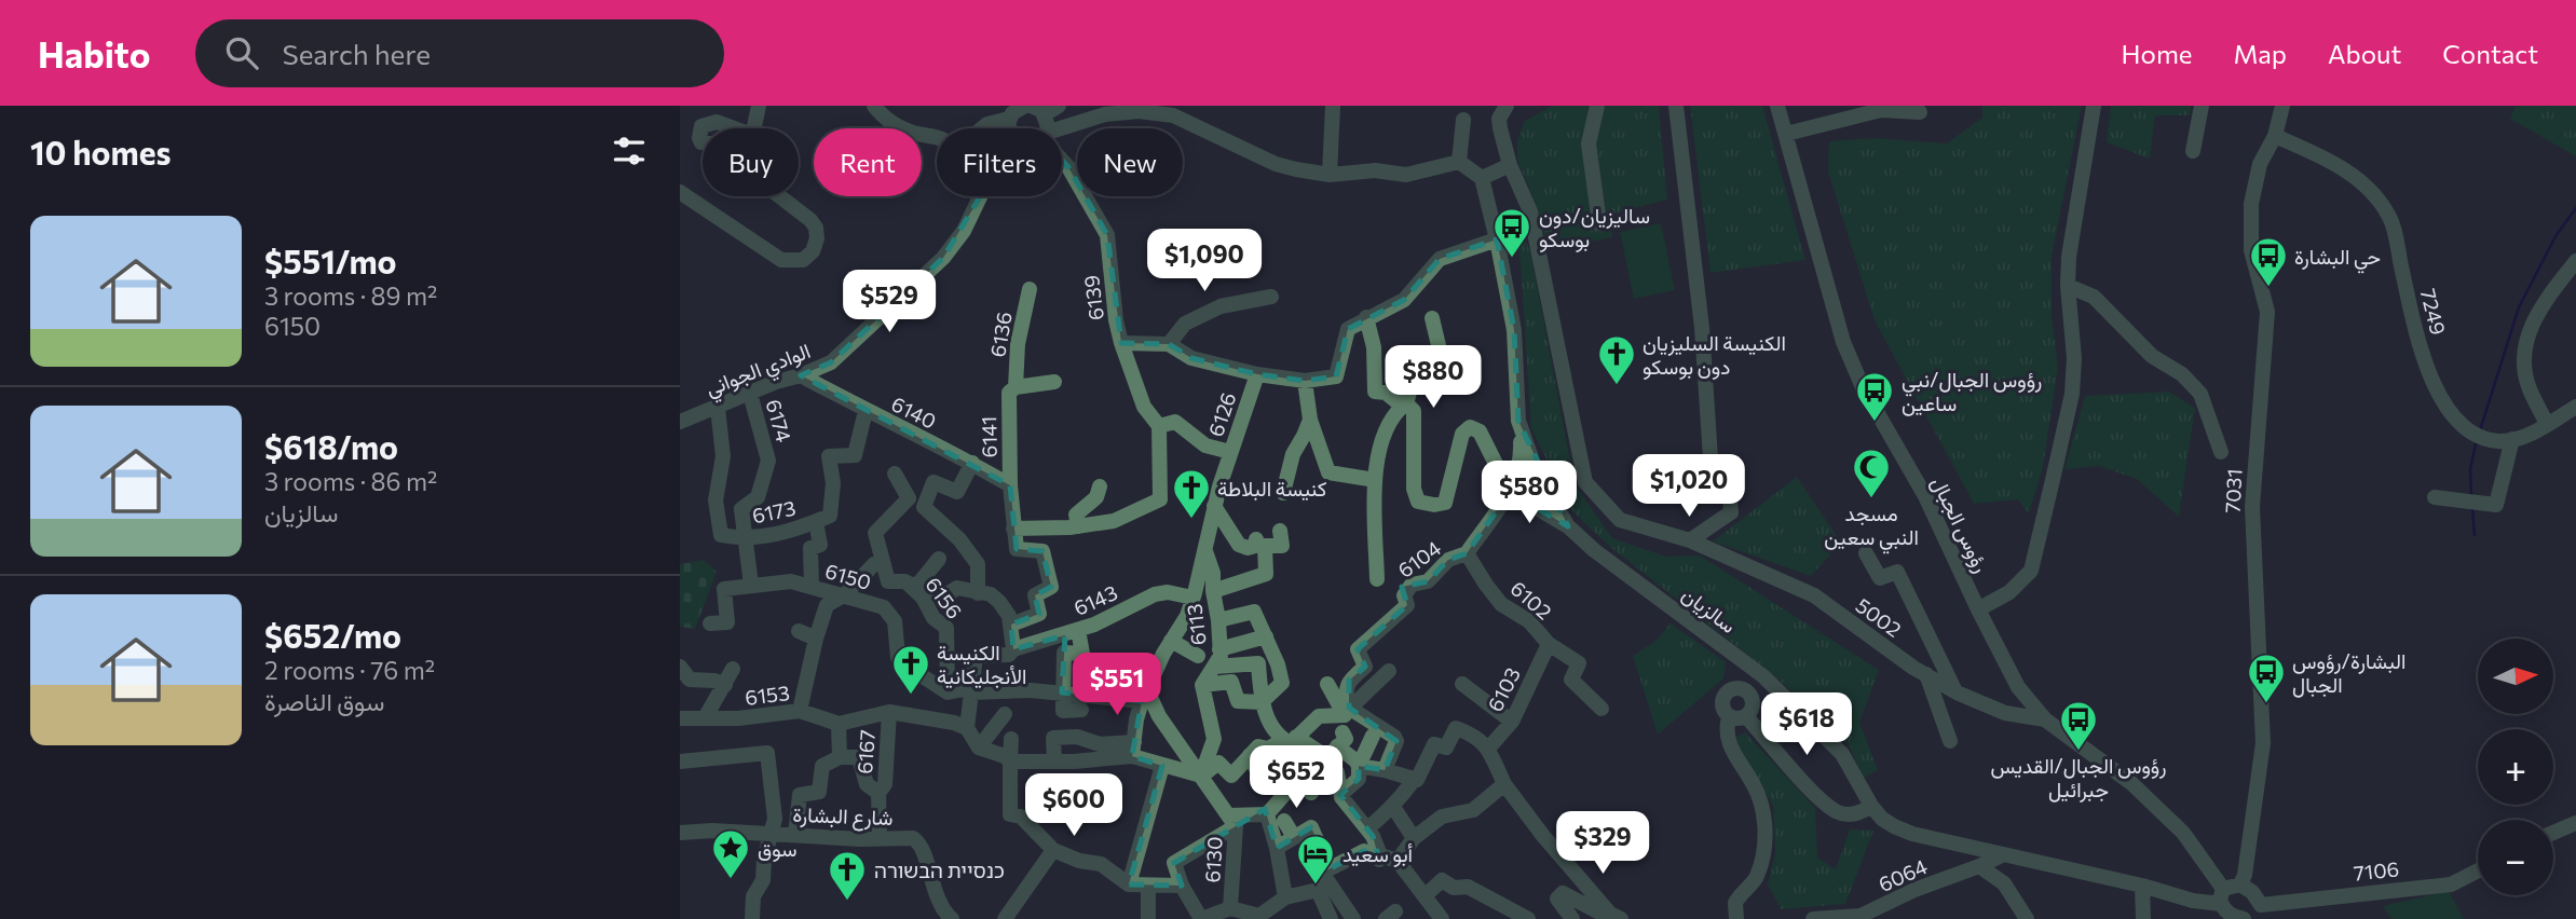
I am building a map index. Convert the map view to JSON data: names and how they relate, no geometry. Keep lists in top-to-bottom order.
{
  "streets": {
    "street": [
      "6139",
      "7249",
      "6136",
      "الوادي الجواني",
      "6140",
      "6126",
      "6174",
      "6141",
      "7031",
      "6173",
      "رؤوس الجبال",
      "6104",
      "6150",
      "6156",
      "6143",
      "6102",
      "سالزيان",
      "5002",
      "6113",
      "6103",
      "6153",
      "6167",
      "شارع البشارة",
      "6130",
      "7106",
      "6064"
    ]
  },
  "crossings": [
    ["7249", "7031"],
    ["6136", "6141"],
    ["الوادي الجواني", "6140"],
    ["الوادي الجواني", "6174"],
    ["الوادي الجواني", "6173"],
    ["6140", "6141"],
    ["6140", "6173"],
    ["6126", "6143"],
    ["6126", "سالزيان"],
    ["6126", "6113"],
    ["6174", "6173"],
    ["6174", "6150"],
    ["7031", "رؤوس الجبال"],
    ["7031", "سالزيان"],
    ["7031", "7106"],
    ["رؤوس الجبال", "سالزيان"],
    ["رؤوس الجبال", "5002"],
    ["رؤوس الجبال", "7106"],
    ["6104", "6102"],
    ["6150", "6156"],
    ["6102", "6103"],
    ["سالزيان", "7106"],
    ["سالزيان", "6064"],
    ["6167", "شارع البشارة"]
  ],
  "places": {
    "bus stop": [
      "ساليزيان/دون بوسكو",
      "حي البشارة",
      "رؤوس الجبال/نبي ساعين",
      "البشارة/رؤوس الجبال",
      "رؤوس الجبال/القديس جبرائيل"
    ],
    "church": [
      "الكنيسة السليزيان دون بوسكو",
      "كنيسة البلاطة",
      "الكنيسة الأنجليكانية",
      "כנסיית הבשורה"
    ],
    "mosque": ["مسجد النبي سعين"],
    "place": ["سوق"],
    "hotel": ["أبو سعيد"]
  },
  "north": "right",
  "page": {
    "header": "Habito",
    "search": "Search here",
    "nav": [
      "Home",
      "Map",
      "About",
      "Contact"
    ],
    "heading": "10 homes",
    "chip": [
      "Buy",
      "Rent",
      "Filters",
      "New"
    ],
    "list": [
      {
        "name": "$551/mo",
        "note": "3 rooms · 89 m² · 6150"
      },
      {
        "name": "$618/mo",
        "note": "3 rooms · 86 m² · سالزيان"
      },
      {
        "name": "$652/mo",
        "note": "2 rooms · 76 m² · سوق الناصرة"
      }
    ],
    "price": [
      "$1,090",
      "$529",
      "$880",
      "$1,020",
      "$580",
      "$551",
      "$618",
      "$652",
      "$600",
      "$329"
    ],
    "map_buttons": ["+", "−"]
  }
}
